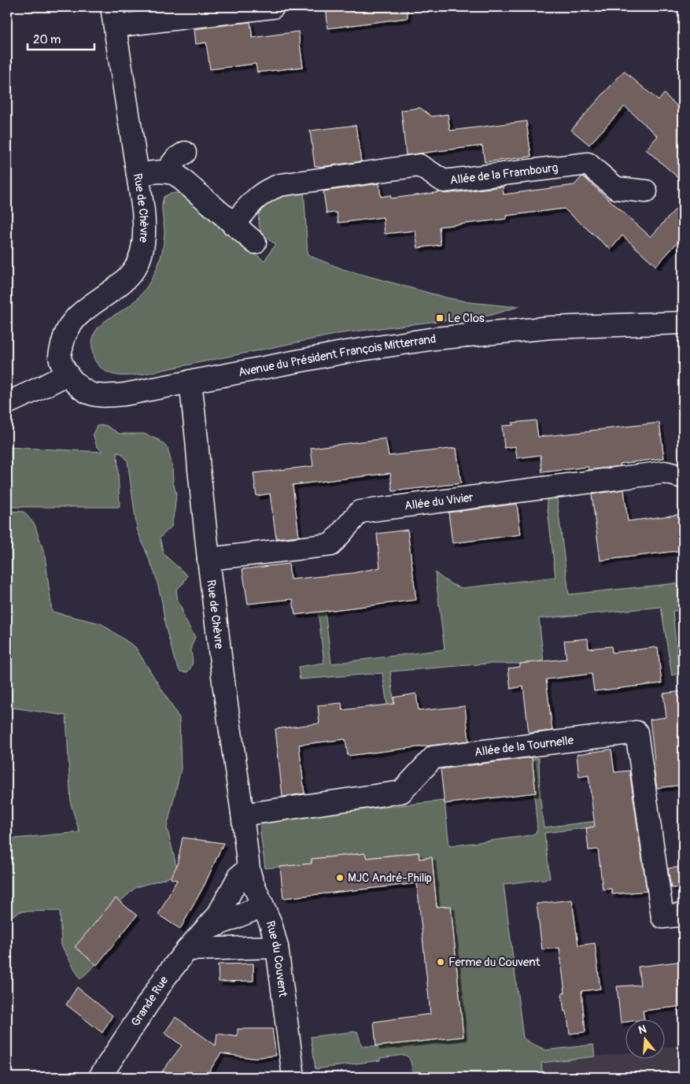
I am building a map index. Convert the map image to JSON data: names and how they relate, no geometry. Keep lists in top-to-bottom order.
{
  "streets": {
    "street": [
      "Allée de la Frambourg",
      "Rue de Chèvre",
      "Avenue du Président François Mitterrand",
      "Allée du Vivier",
      "Allée de la Tournelle",
      "Rue du Couvent",
      "Grande Rue"
    ]
  },
  "crossings": [
    ["Rue de Chèvre", "Avenue du Président François Mitterrand"],
    ["Rue de Chèvre", "Allée du Vivier"],
    ["Rue de Chèvre", "Allée de la Tournelle"],
    ["Rue de Chèvre", "Rue du Couvent"],
    ["Rue du Couvent", "Grande Rue"]
  ],
  "places": {
    "transit": ["Le Clos"],
    "other": ["MJC André-Philip", "Ferme du Couvent"]
  },
  "scale_bar": "20 m",
  "north": "top"
}
